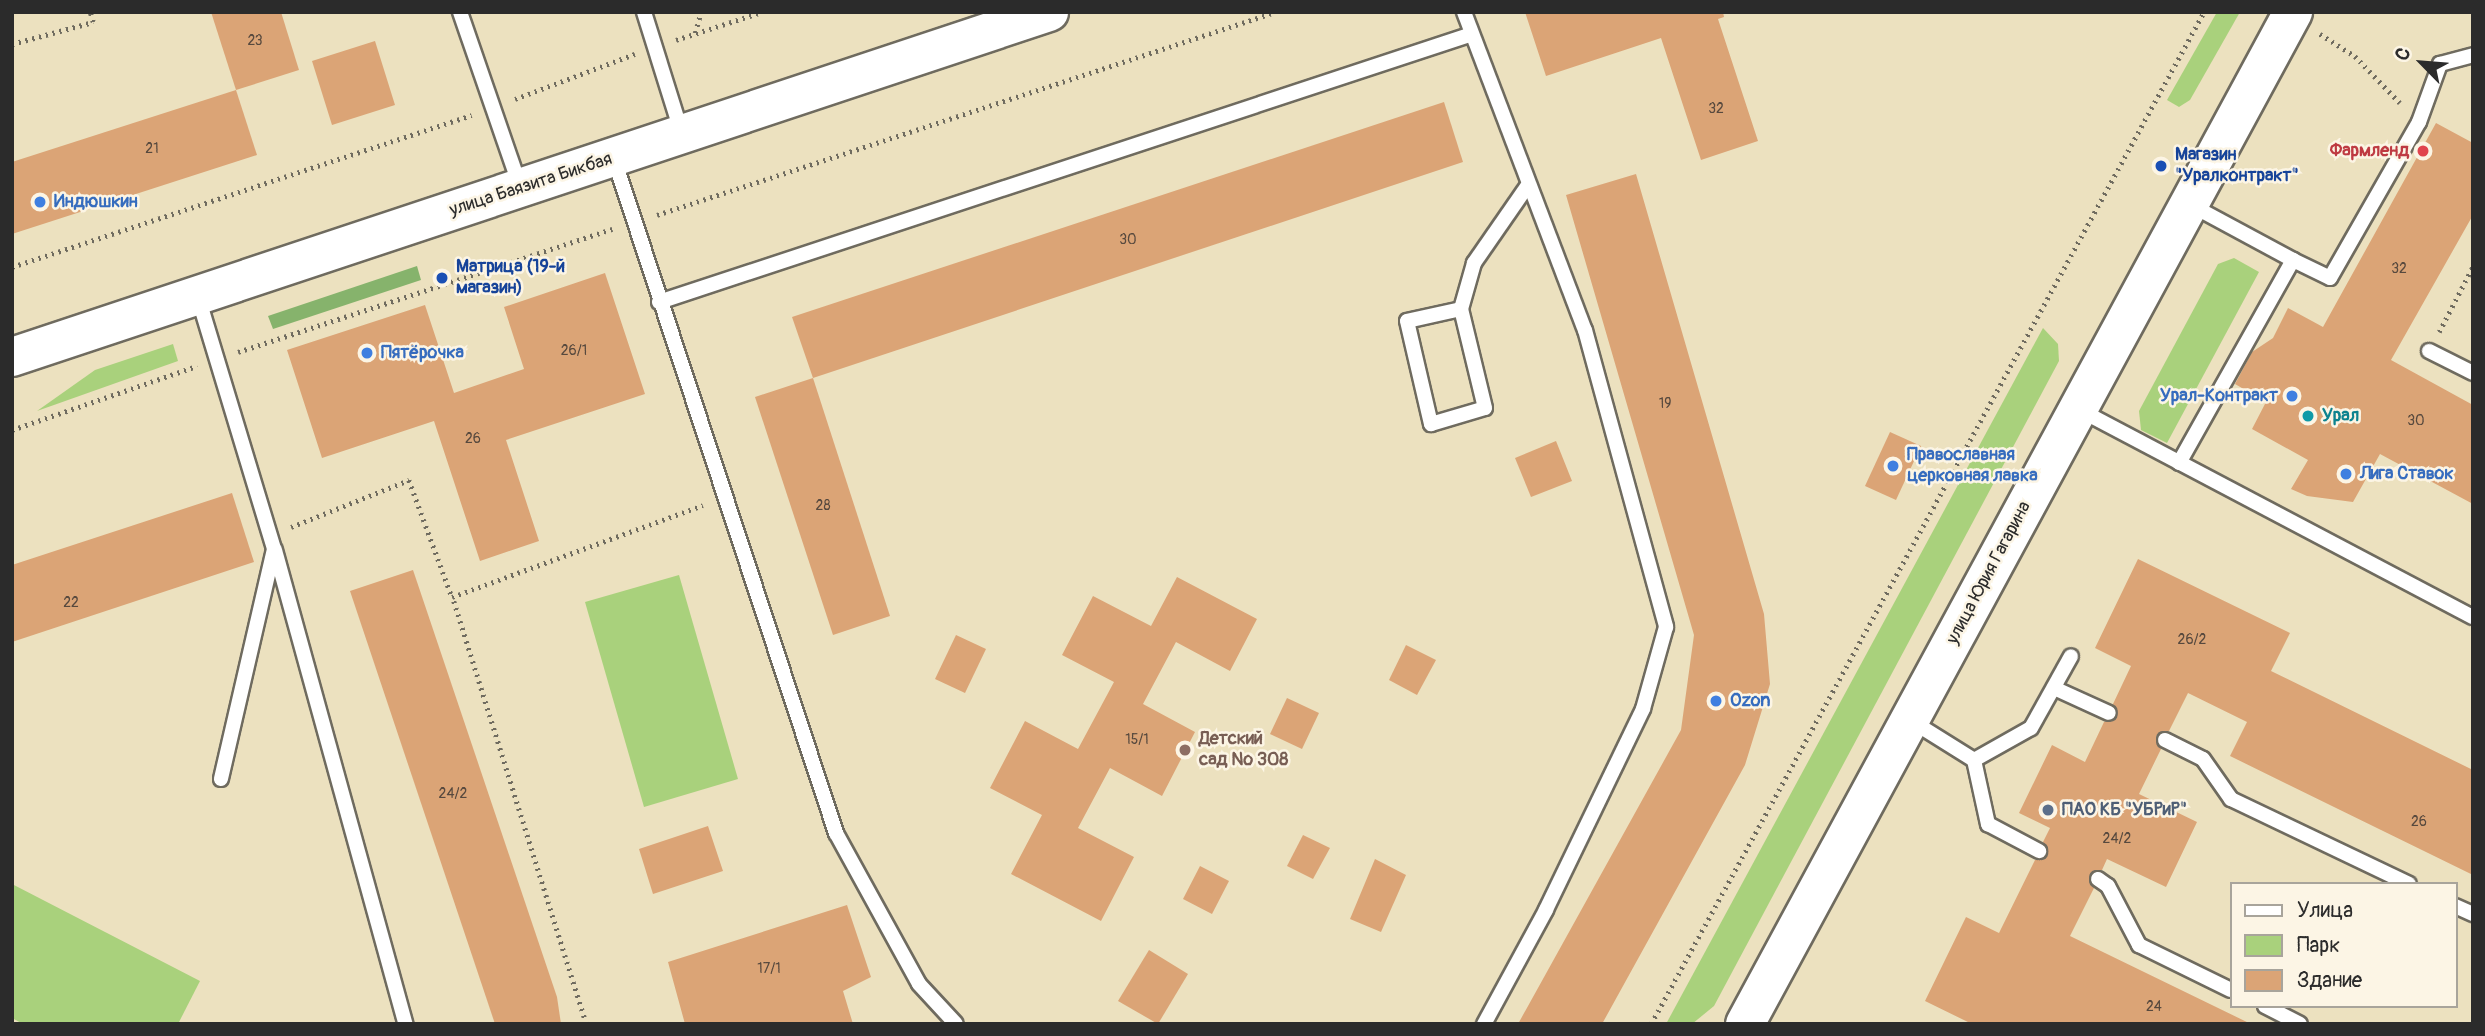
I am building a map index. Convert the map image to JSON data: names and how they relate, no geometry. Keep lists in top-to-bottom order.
{
  "streets": {
    "main road": ["улица Баязита Бикбая", "улица Юрия Гагарина"]
  },
  "places": [
    "Фармленд",
    "Магазин \"Уралконтракт\"",
    "Индюшкин",
    "Матрица (19-й магазин)",
    "Пятёрочка",
    "Урал-Контракт",
    "Урал",
    "Православная церковная лавка",
    "Лига Ставок",
    "Ozon",
    "Детский сад № 308",
    "ПАО КБ \"УБРиР\""
  ],
  "house_numbers": [
    "23",
    "32",
    "21",
    "30",
    "32",
    "26/1",
    "19",
    "30",
    "26",
    "28",
    "22",
    "26/2",
    "15/1",
    "24/2",
    "26",
    "24/2",
    "17/1",
    "24"
  ],
  "legend": ["Улица", "Парк", "Здание"],
  "north": "top left"
}
